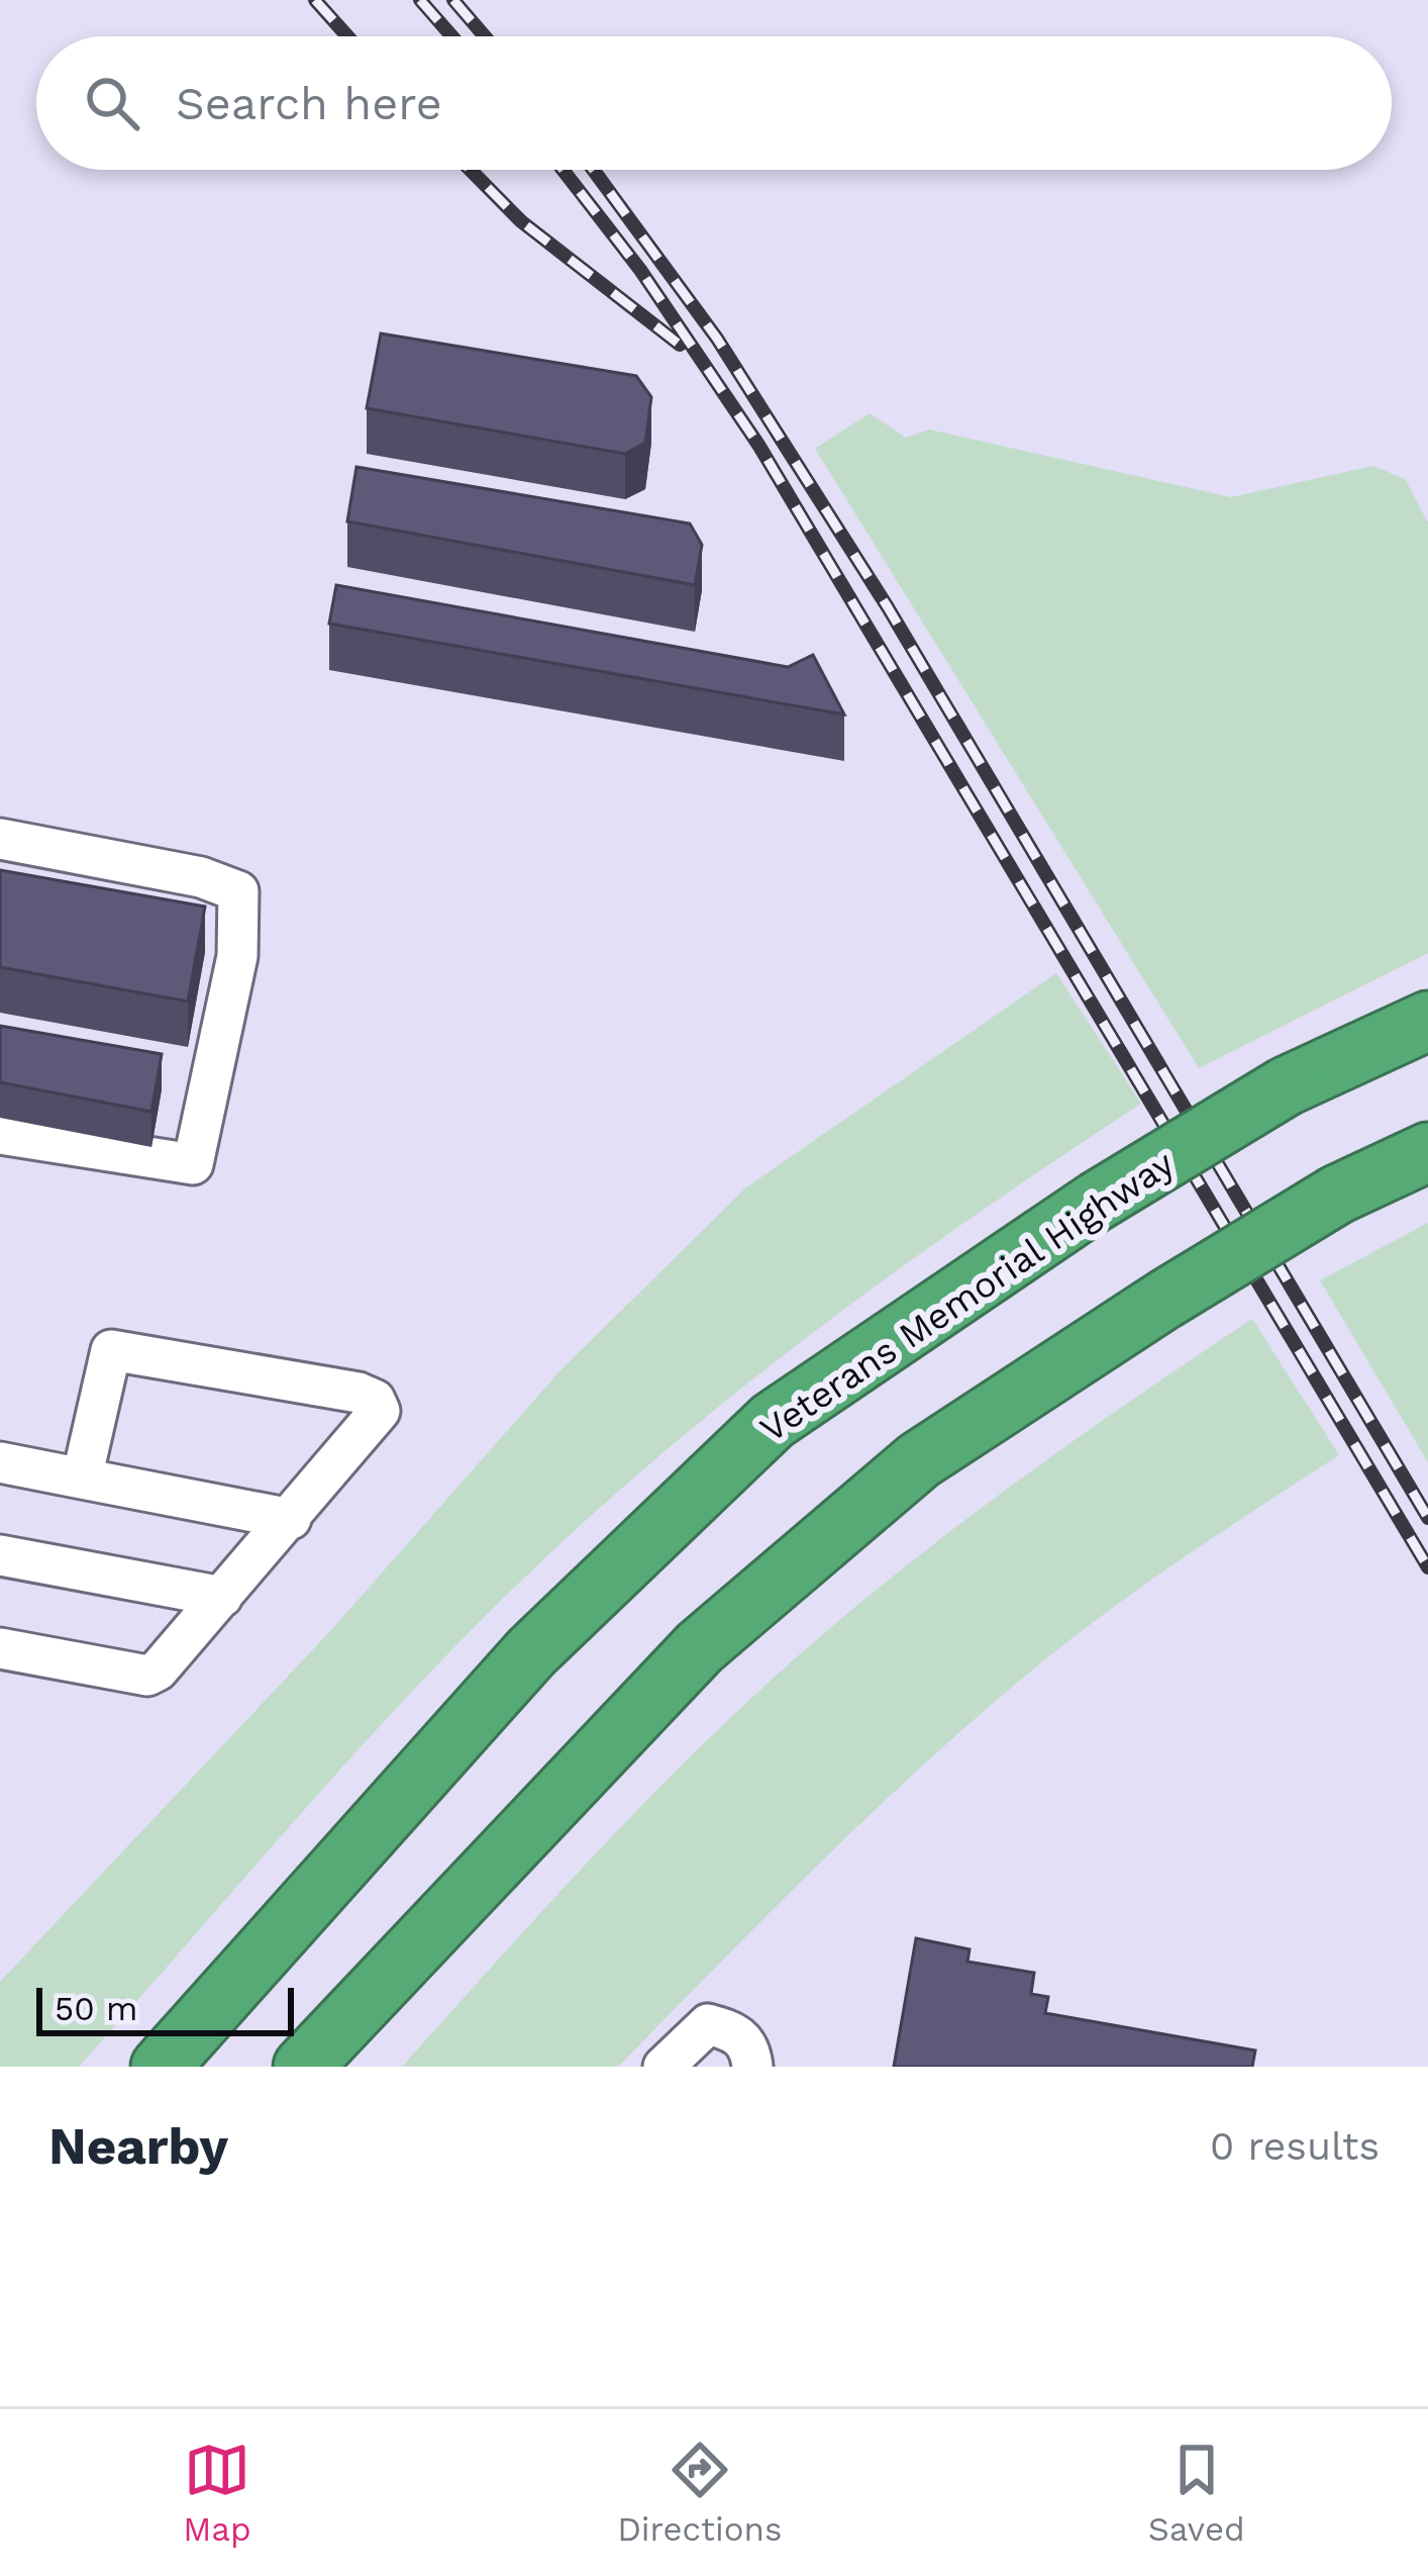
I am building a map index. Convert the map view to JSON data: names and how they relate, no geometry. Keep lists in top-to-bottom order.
{
  "streets": {
    "highway": ["Veterans Memorial Highway"]
  },
  "scale_bar": "50 m",
  "page": {
    "search": "Search here",
    "scale": "50 m",
    "heading": ["Nearby", "0 results"],
    "nav": ["Map", "Directions", "Saved"]
  }
}
